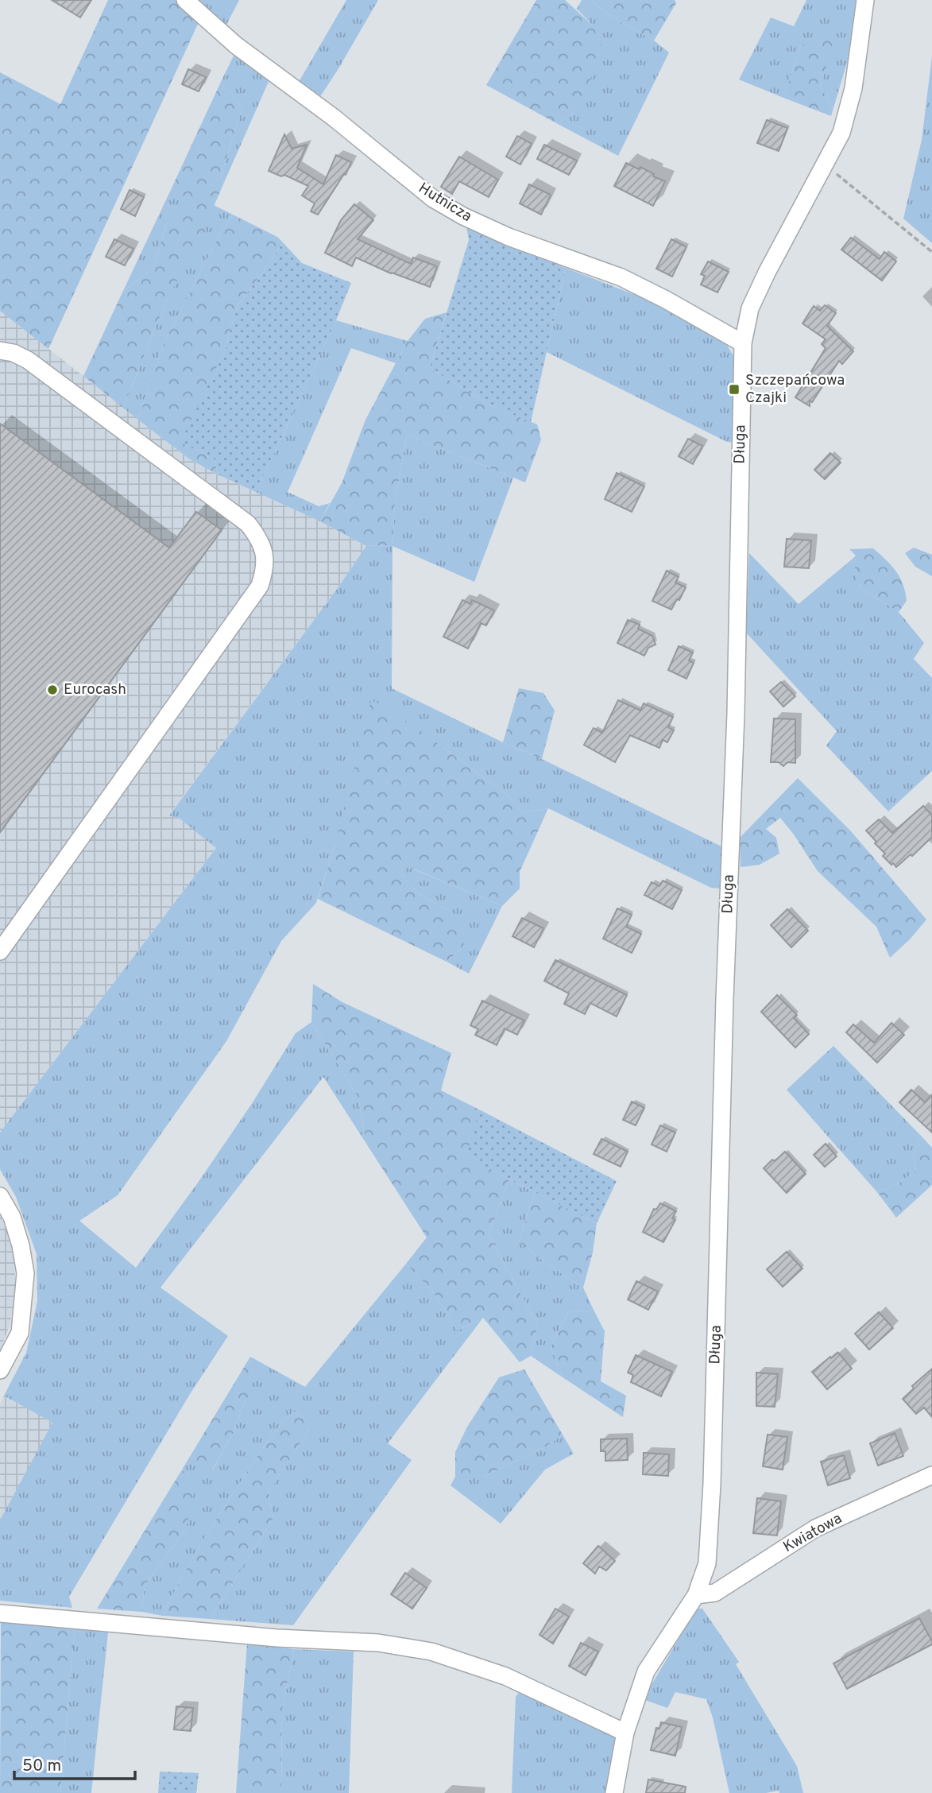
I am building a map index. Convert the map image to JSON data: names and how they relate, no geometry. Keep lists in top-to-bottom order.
{
  "streets": {
    "street": ["Hutnicza", "Długa", "Kwiatowa"]
  },
  "crossings": [
    ["Hutnicza", "Długa"],
    ["Długa", "Kwiatowa"]
  ],
  "places": {
    "transit": ["Szczepańcowa Czajki"],
    "other": ["Eurocash"]
  },
  "scale_bar": "50 m"
}
